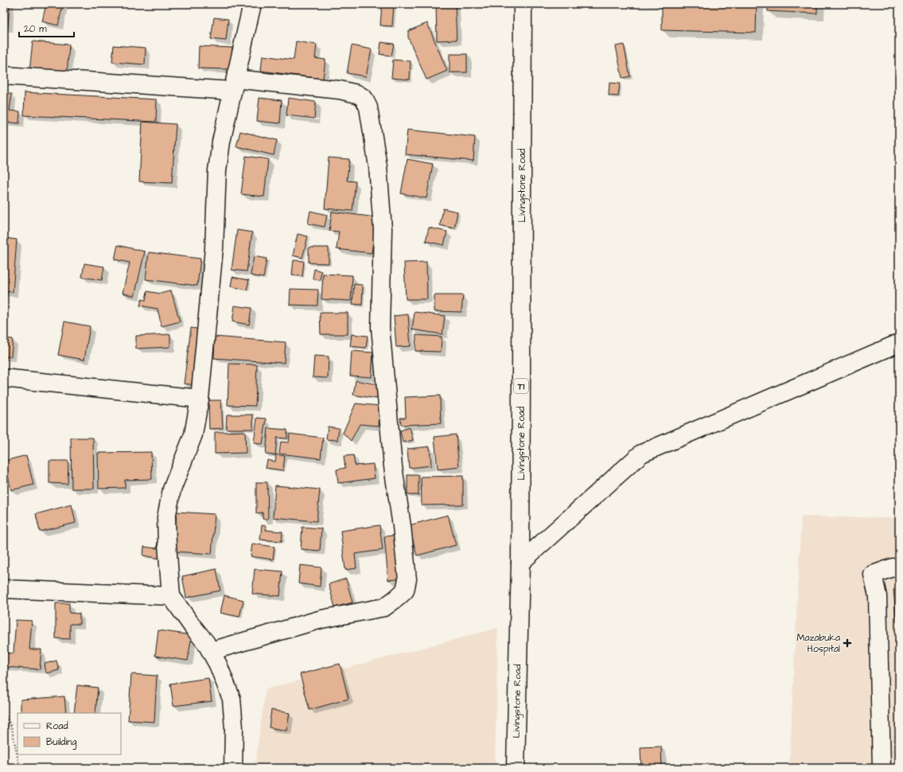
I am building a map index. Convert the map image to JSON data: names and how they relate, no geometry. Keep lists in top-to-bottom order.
{
  "streets": {
    "main road": ["Livingstone Road", "T1"]
  },
  "places": {
    "health": ["Mazabuka Hospital"]
  },
  "legend": ["Road", "Building"],
  "scale_bar": "20 m"
}
